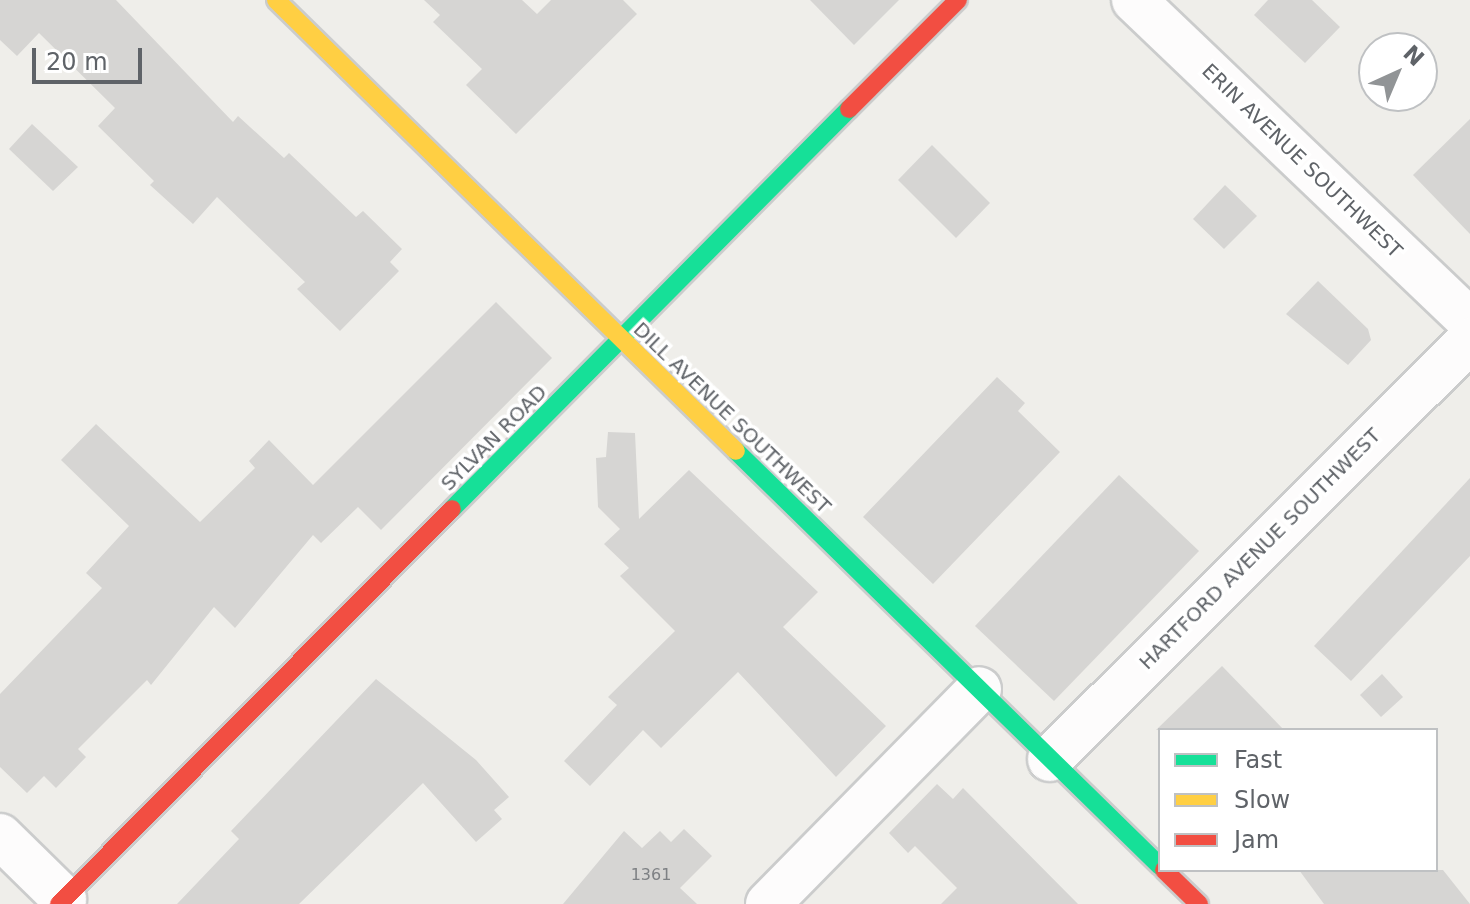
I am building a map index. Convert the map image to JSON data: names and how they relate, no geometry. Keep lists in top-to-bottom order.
{
  "streets": {
    "main road": ["DILL AVENUE SOUTHWEST", "SYLVAN ROAD"],
    "street": ["ERIN AVENUE SOUTHWEST", "HARTFORD AVENUE SOUTHWEST"]
  },
  "crossings": [
    ["DILL AVENUE SOUTHWEST", "SYLVAN ROAD"],
    ["DILL AVENUE SOUTHWEST", "HARTFORD AVENUE SOUTHWEST"]
  ],
  "house_numbers": ["1361"],
  "legend": ["Fast", "Slow", "Jam"],
  "scale_bar": "20 m",
  "north": "top right"
}
